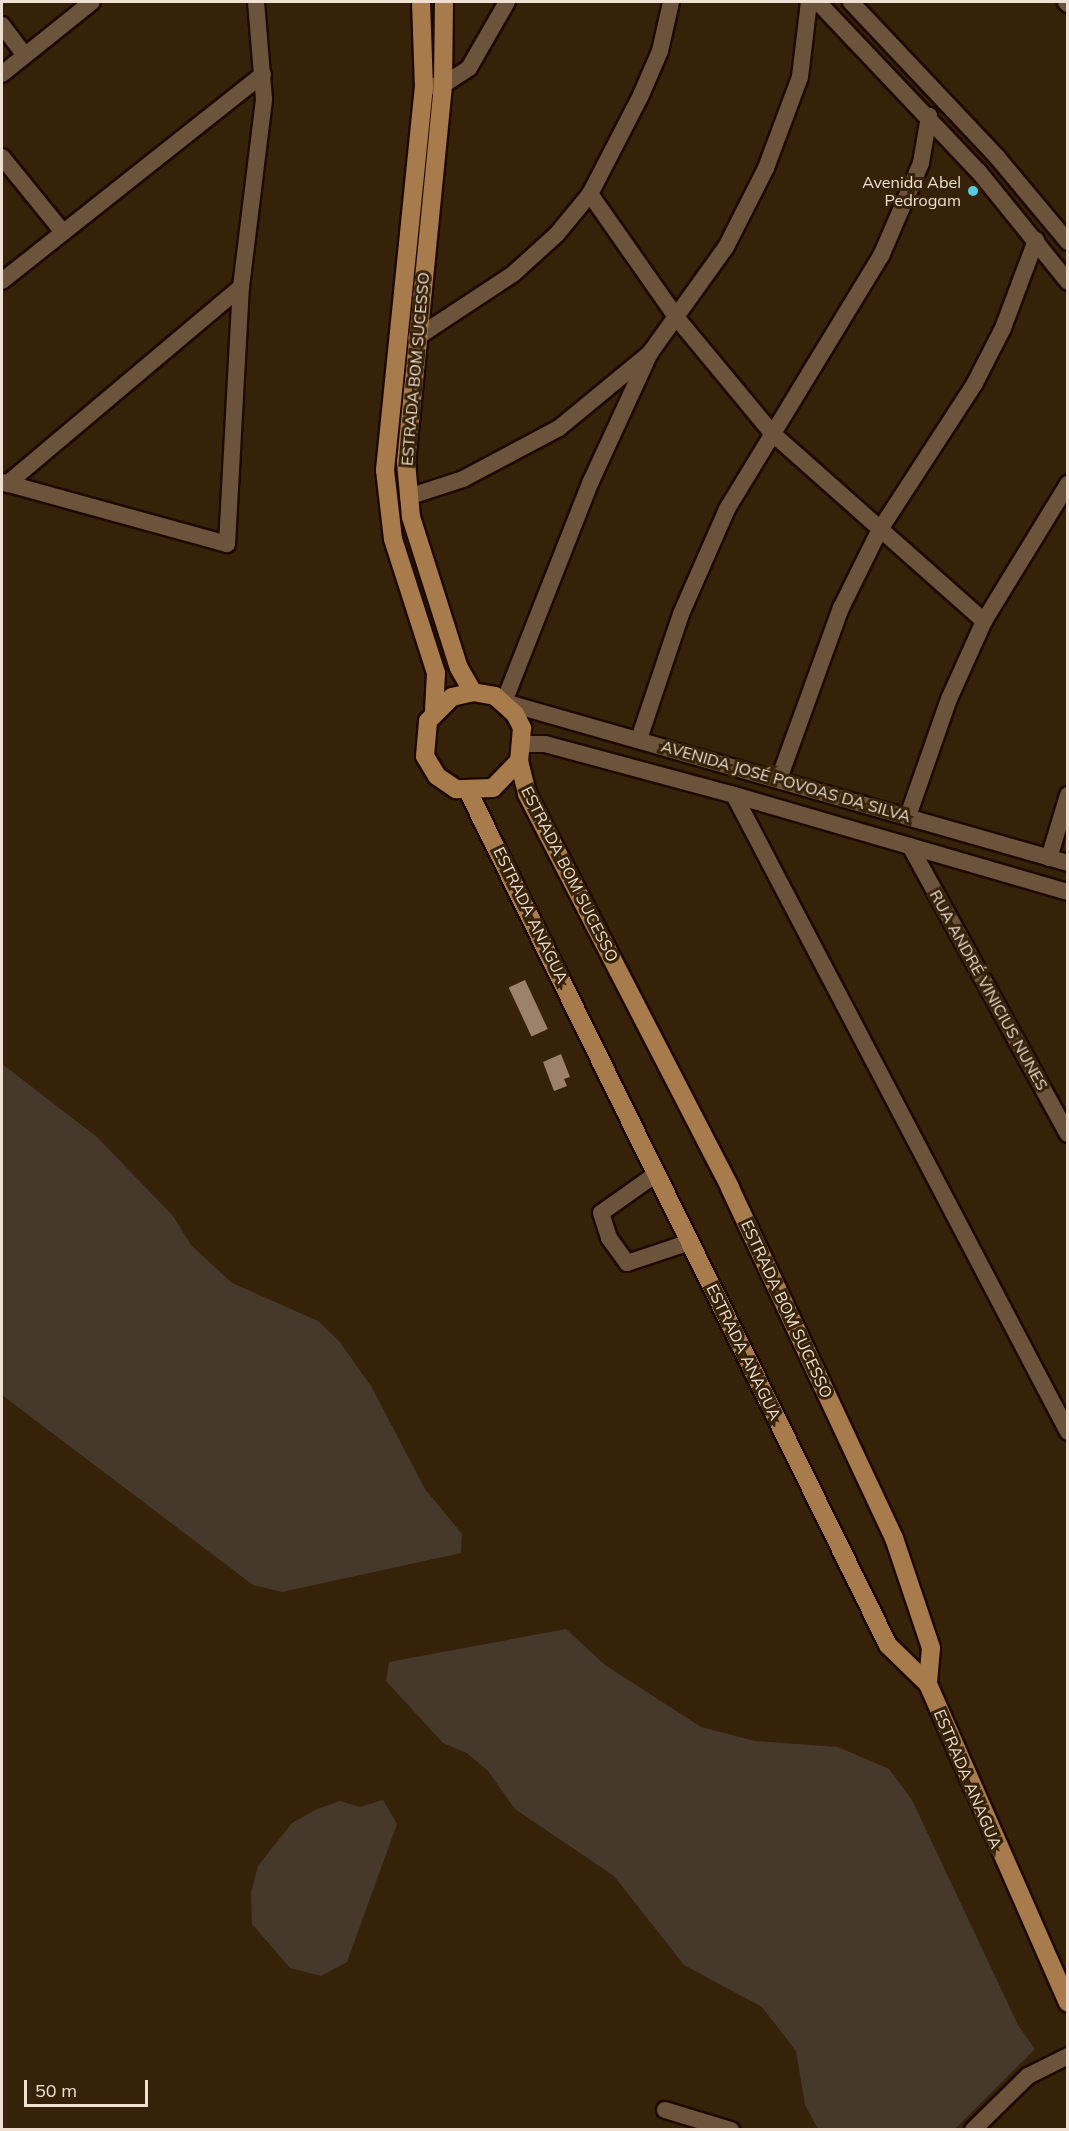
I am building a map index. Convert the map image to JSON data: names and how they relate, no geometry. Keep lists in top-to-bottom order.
{
  "streets": {
    "main road": ["ESTRADA BOM SUCESSO", "ESTRADA ANAGUA"],
    "street": ["AVENIDA JOSÉ POVOAS DA SILVA", "RUA ANDRÉ VINICIUS NUNES"]
  },
  "crossings": [
    ["ESTRADA BOM SUCESSO", "AVENIDA JOSÉ POVOAS DA SILVA"],
    ["ESTRADA BOM SUCESSO", "ESTRADA ANAGUA"],
    ["AVENIDA JOSÉ POVOAS DA SILVA", "ESTRADA ANAGUA"],
    ["AVENIDA JOSÉ POVOAS DA SILVA", "RUA ANDRÉ VINICIUS NUNES"]
  ],
  "places": ["Avenida Abel Pedrogam"],
  "scale_bar": "50 m"
}
